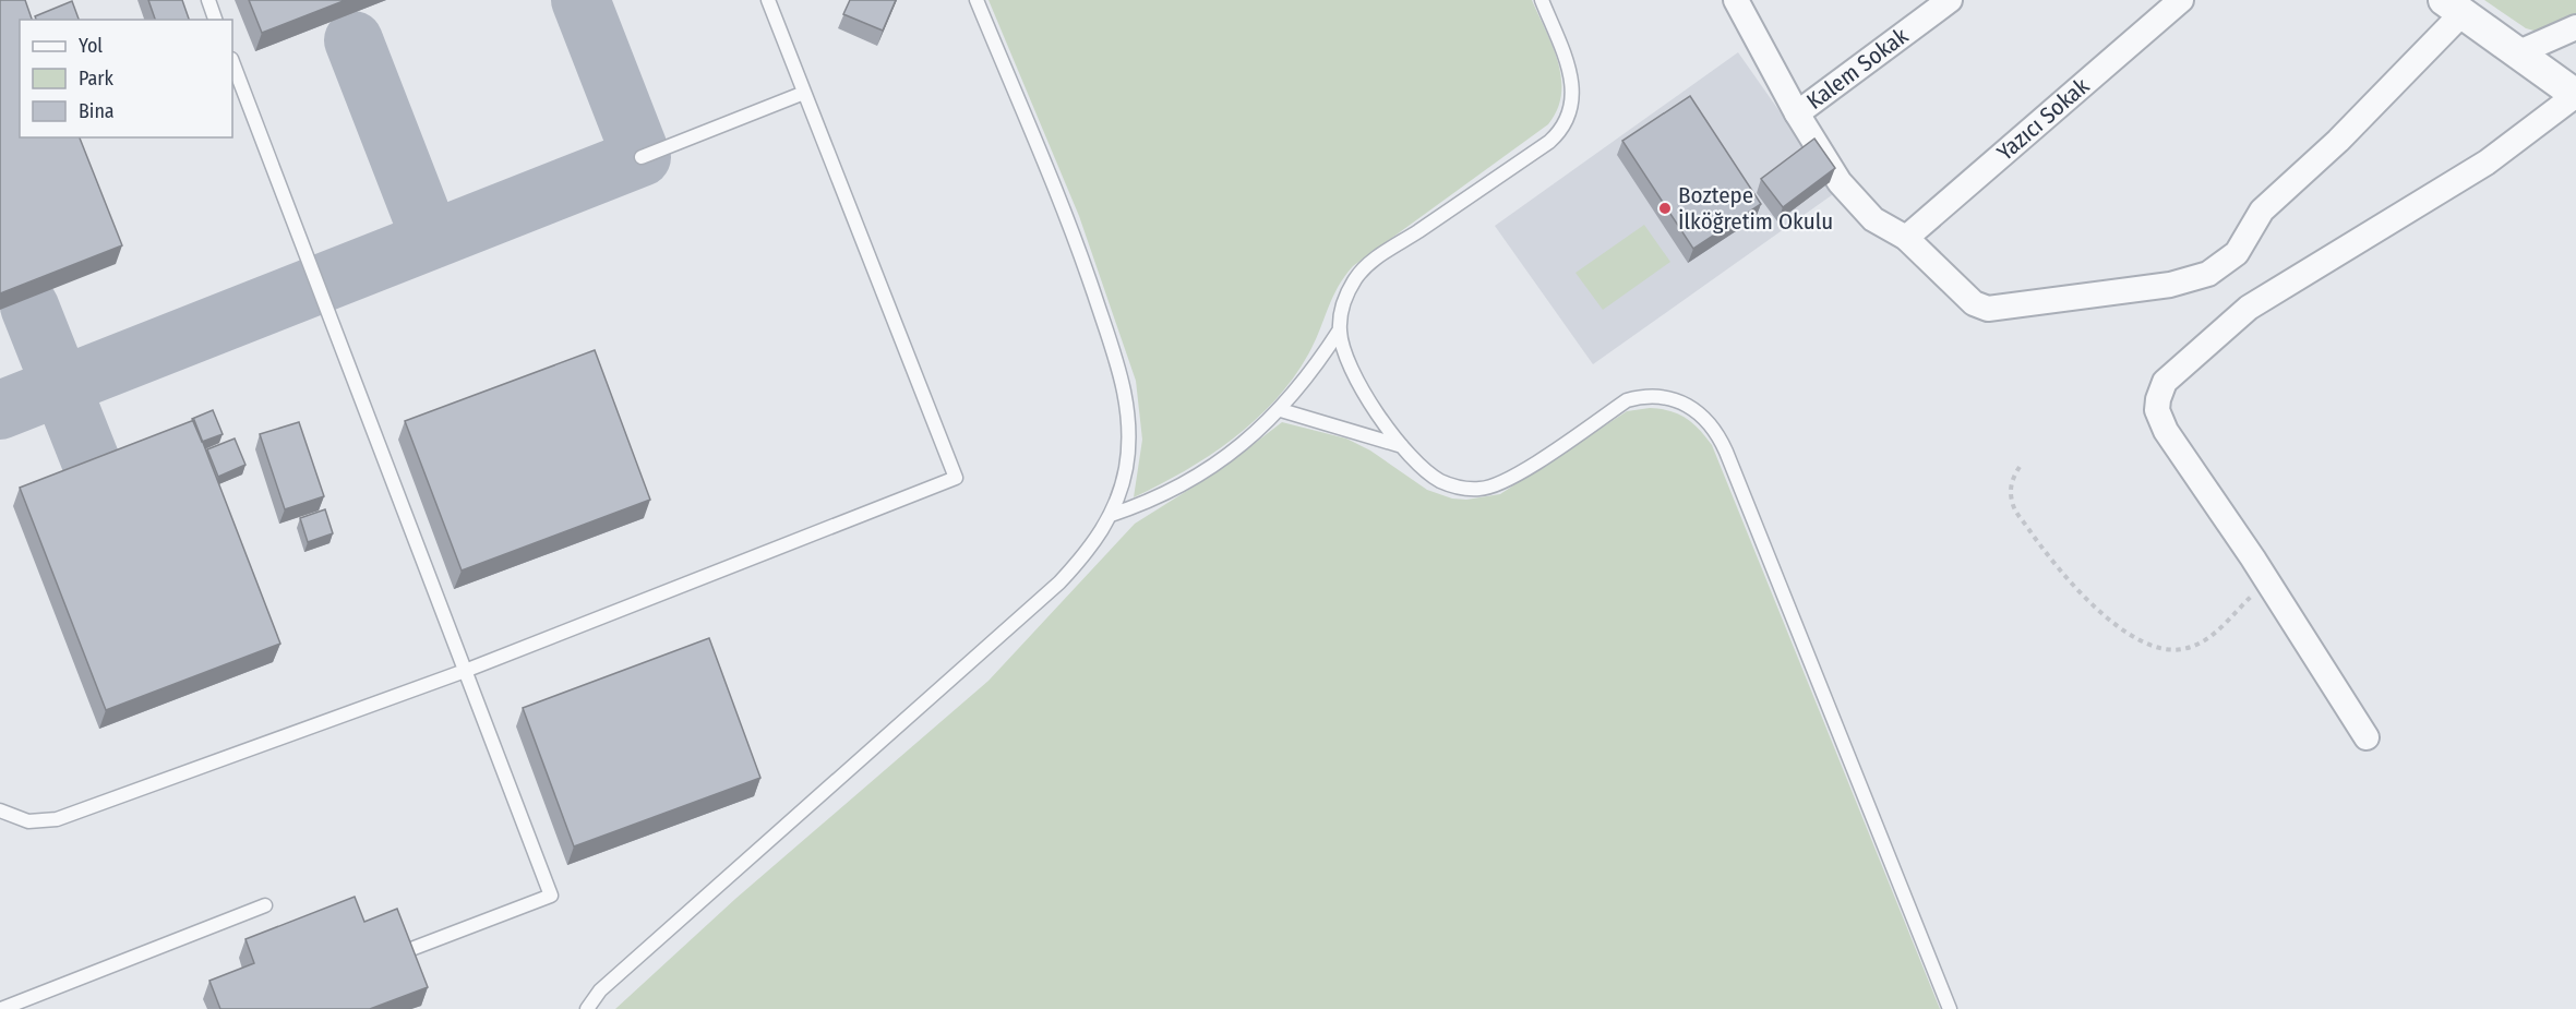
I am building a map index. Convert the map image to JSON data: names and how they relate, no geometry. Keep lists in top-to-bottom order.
{
  "streets": {
    "street": ["Kalem Sokak", "Yazıcı Sokak"]
  },
  "places": ["Boztepe İlköğretim Okulu"],
  "legend": ["Yol", "Park", "Bina"]
}
